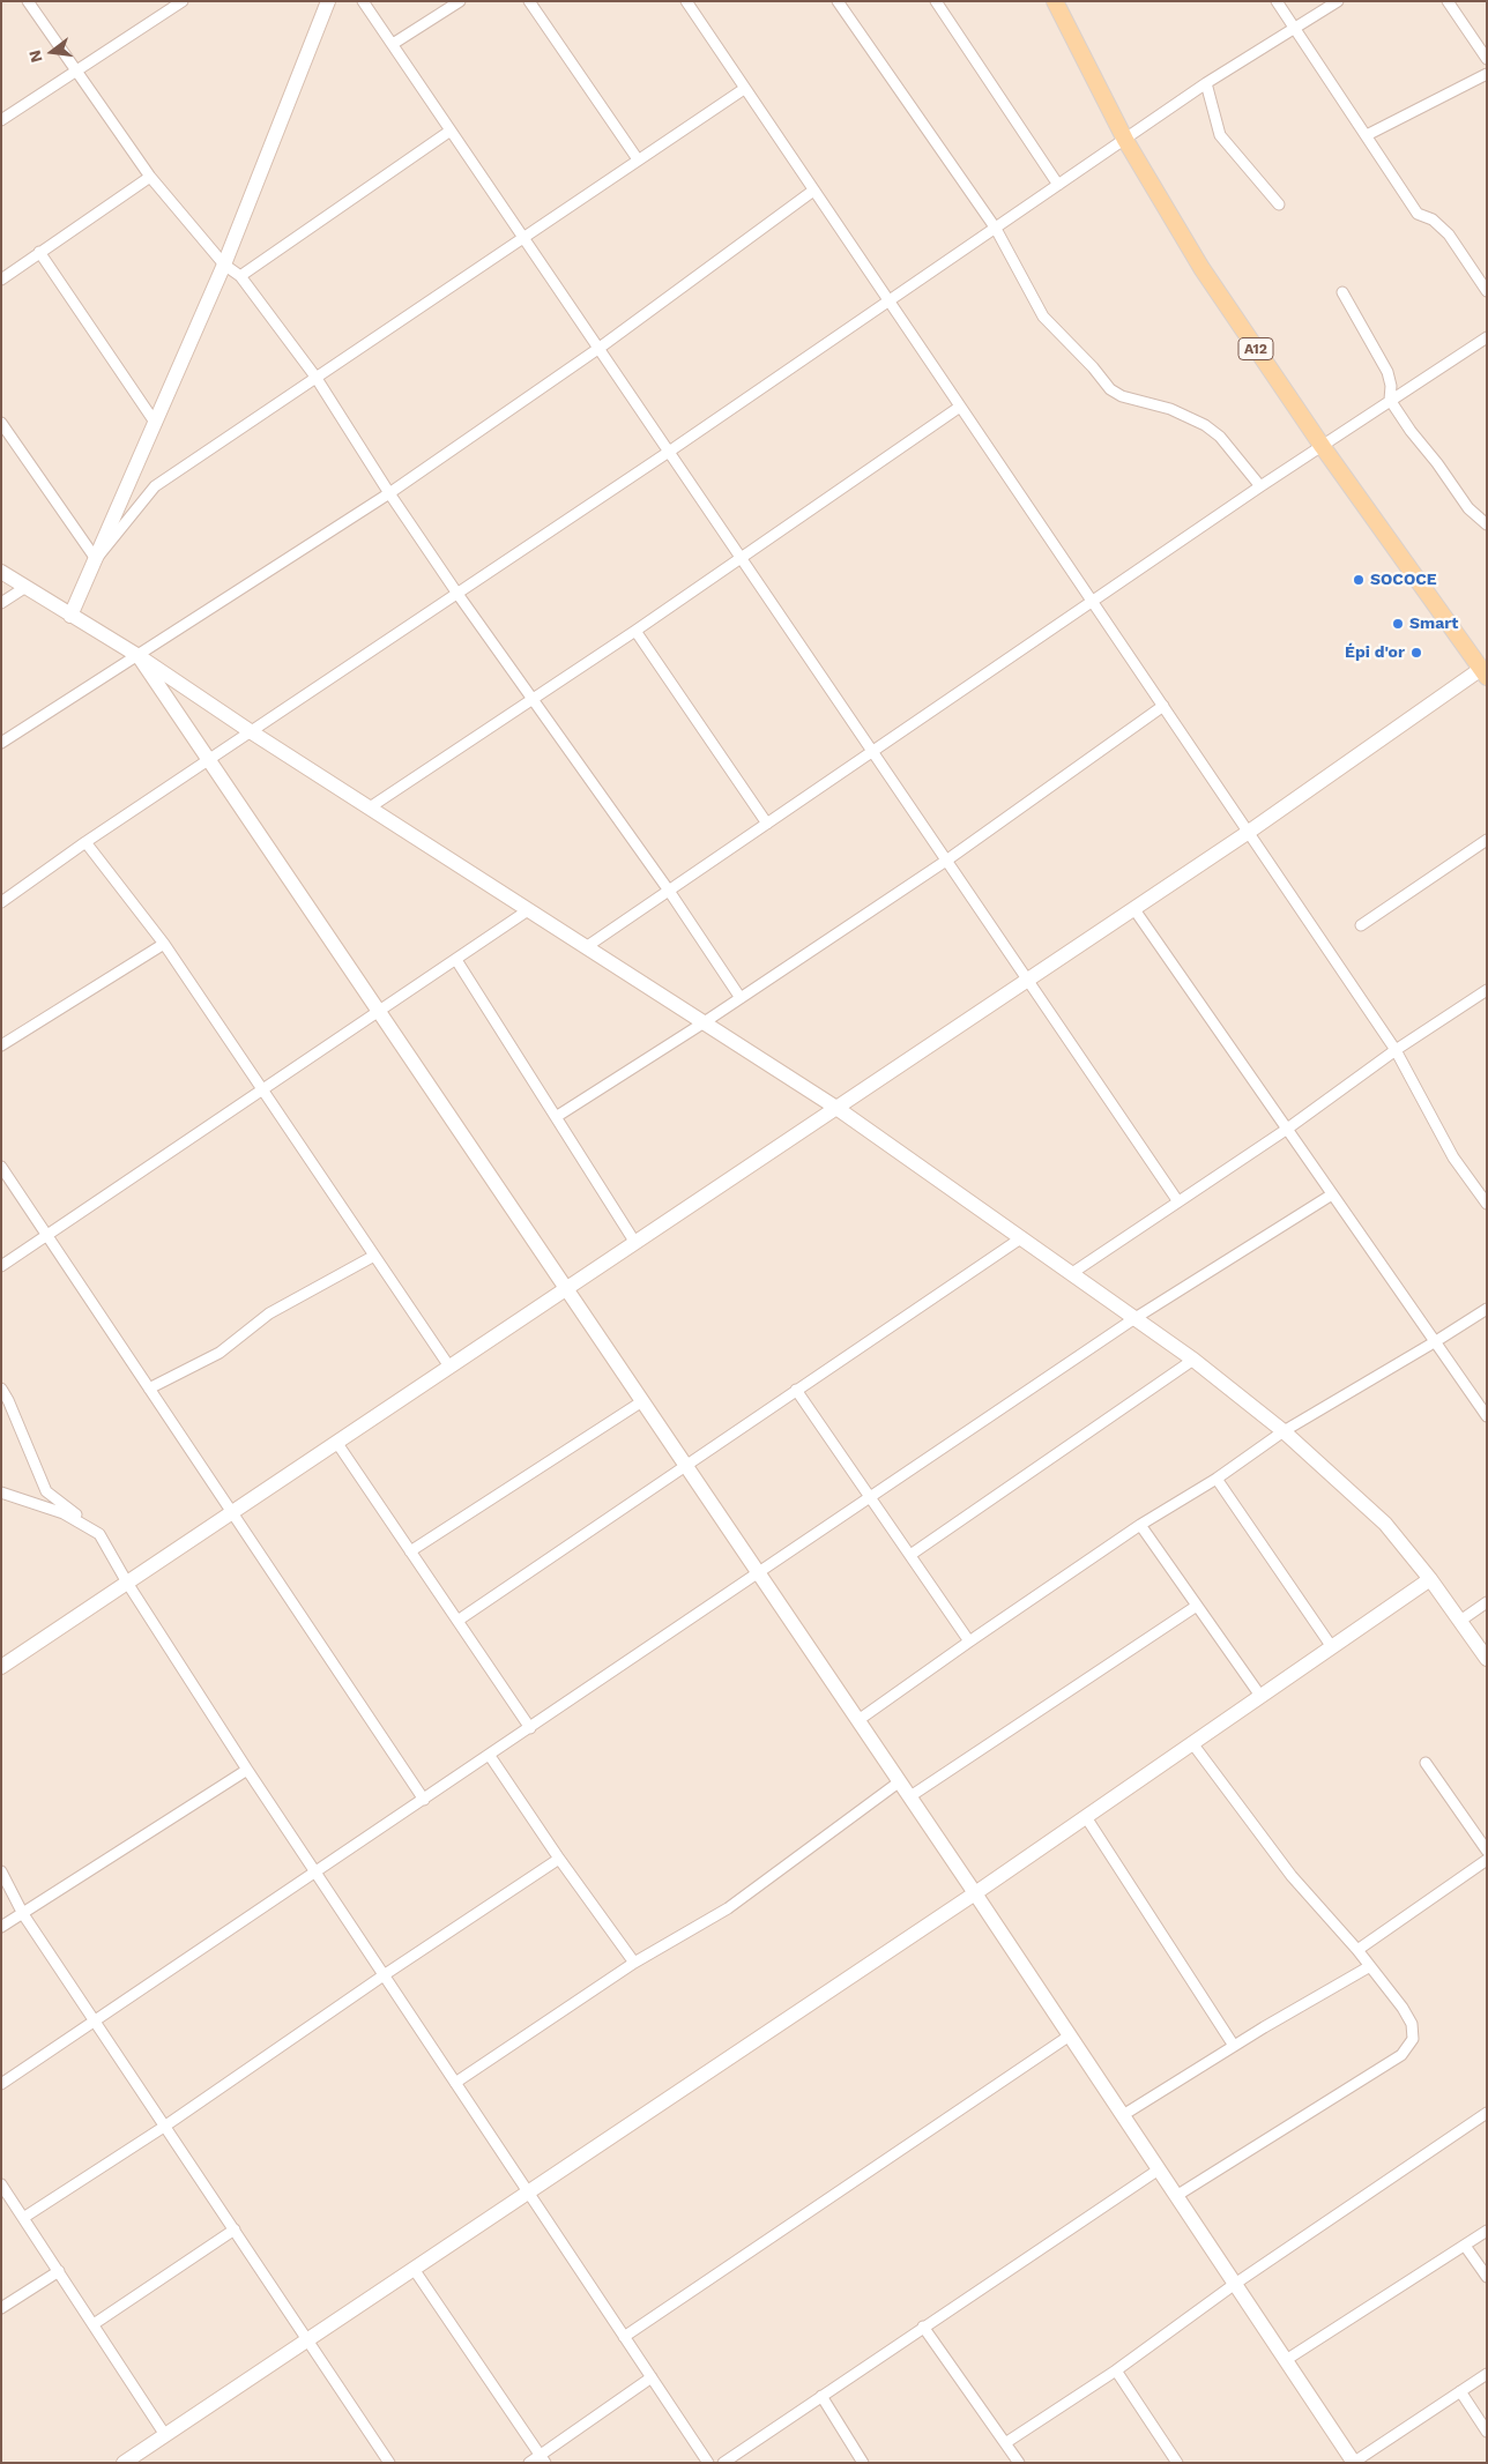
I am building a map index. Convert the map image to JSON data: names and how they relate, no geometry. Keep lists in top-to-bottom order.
{
  "streets": {
    "main road": ["A12"]
  },
  "places": ["SOCOCE", "Smart", "Épi d'or"],
  "north": "left"
}
